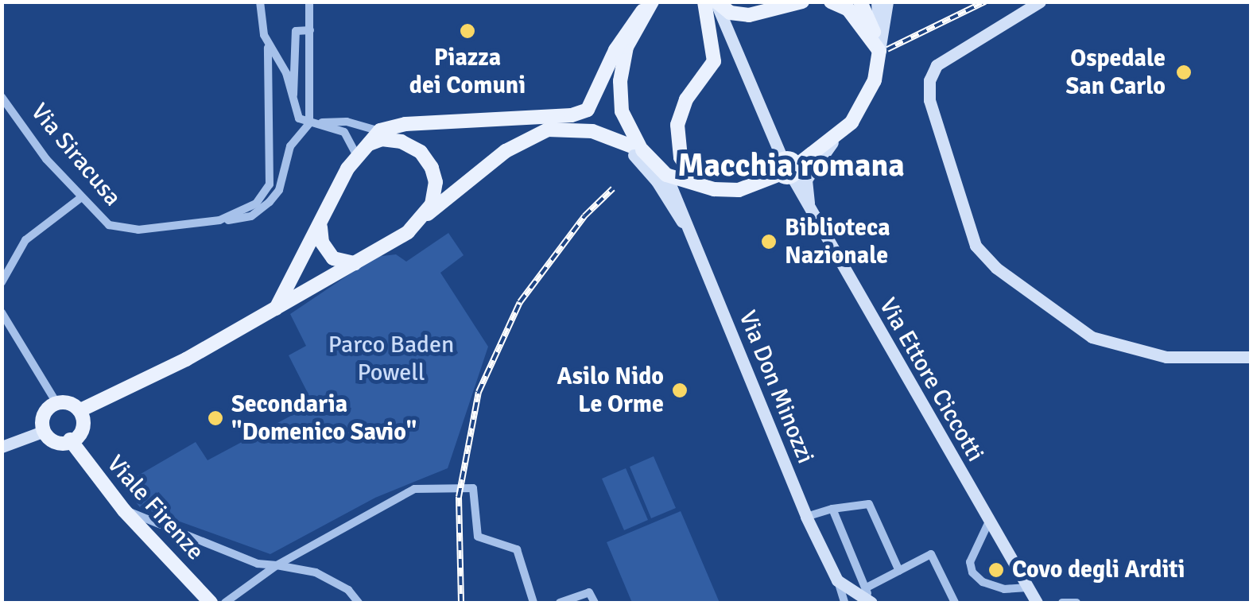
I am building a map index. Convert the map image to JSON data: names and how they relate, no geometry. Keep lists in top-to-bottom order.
{
  "streets": {
    "main road": ["Via Ettore Ciccotti", "Via Don Minozzi", "Viale Firenze"],
    "street": ["Via Siracusa"]
  },
  "districts": ["Macchia romana"],
  "parks": ["Parco Baden Powell"],
  "places": [
    "Piazza dei Comuni",
    "Ospedale San Carlo",
    "Biblioteca Nazionale",
    "Asilo Nido Le Orme",
    "Secondaria \"Domenico Savio\"",
    "Covo degli Arditi"
  ]
}
